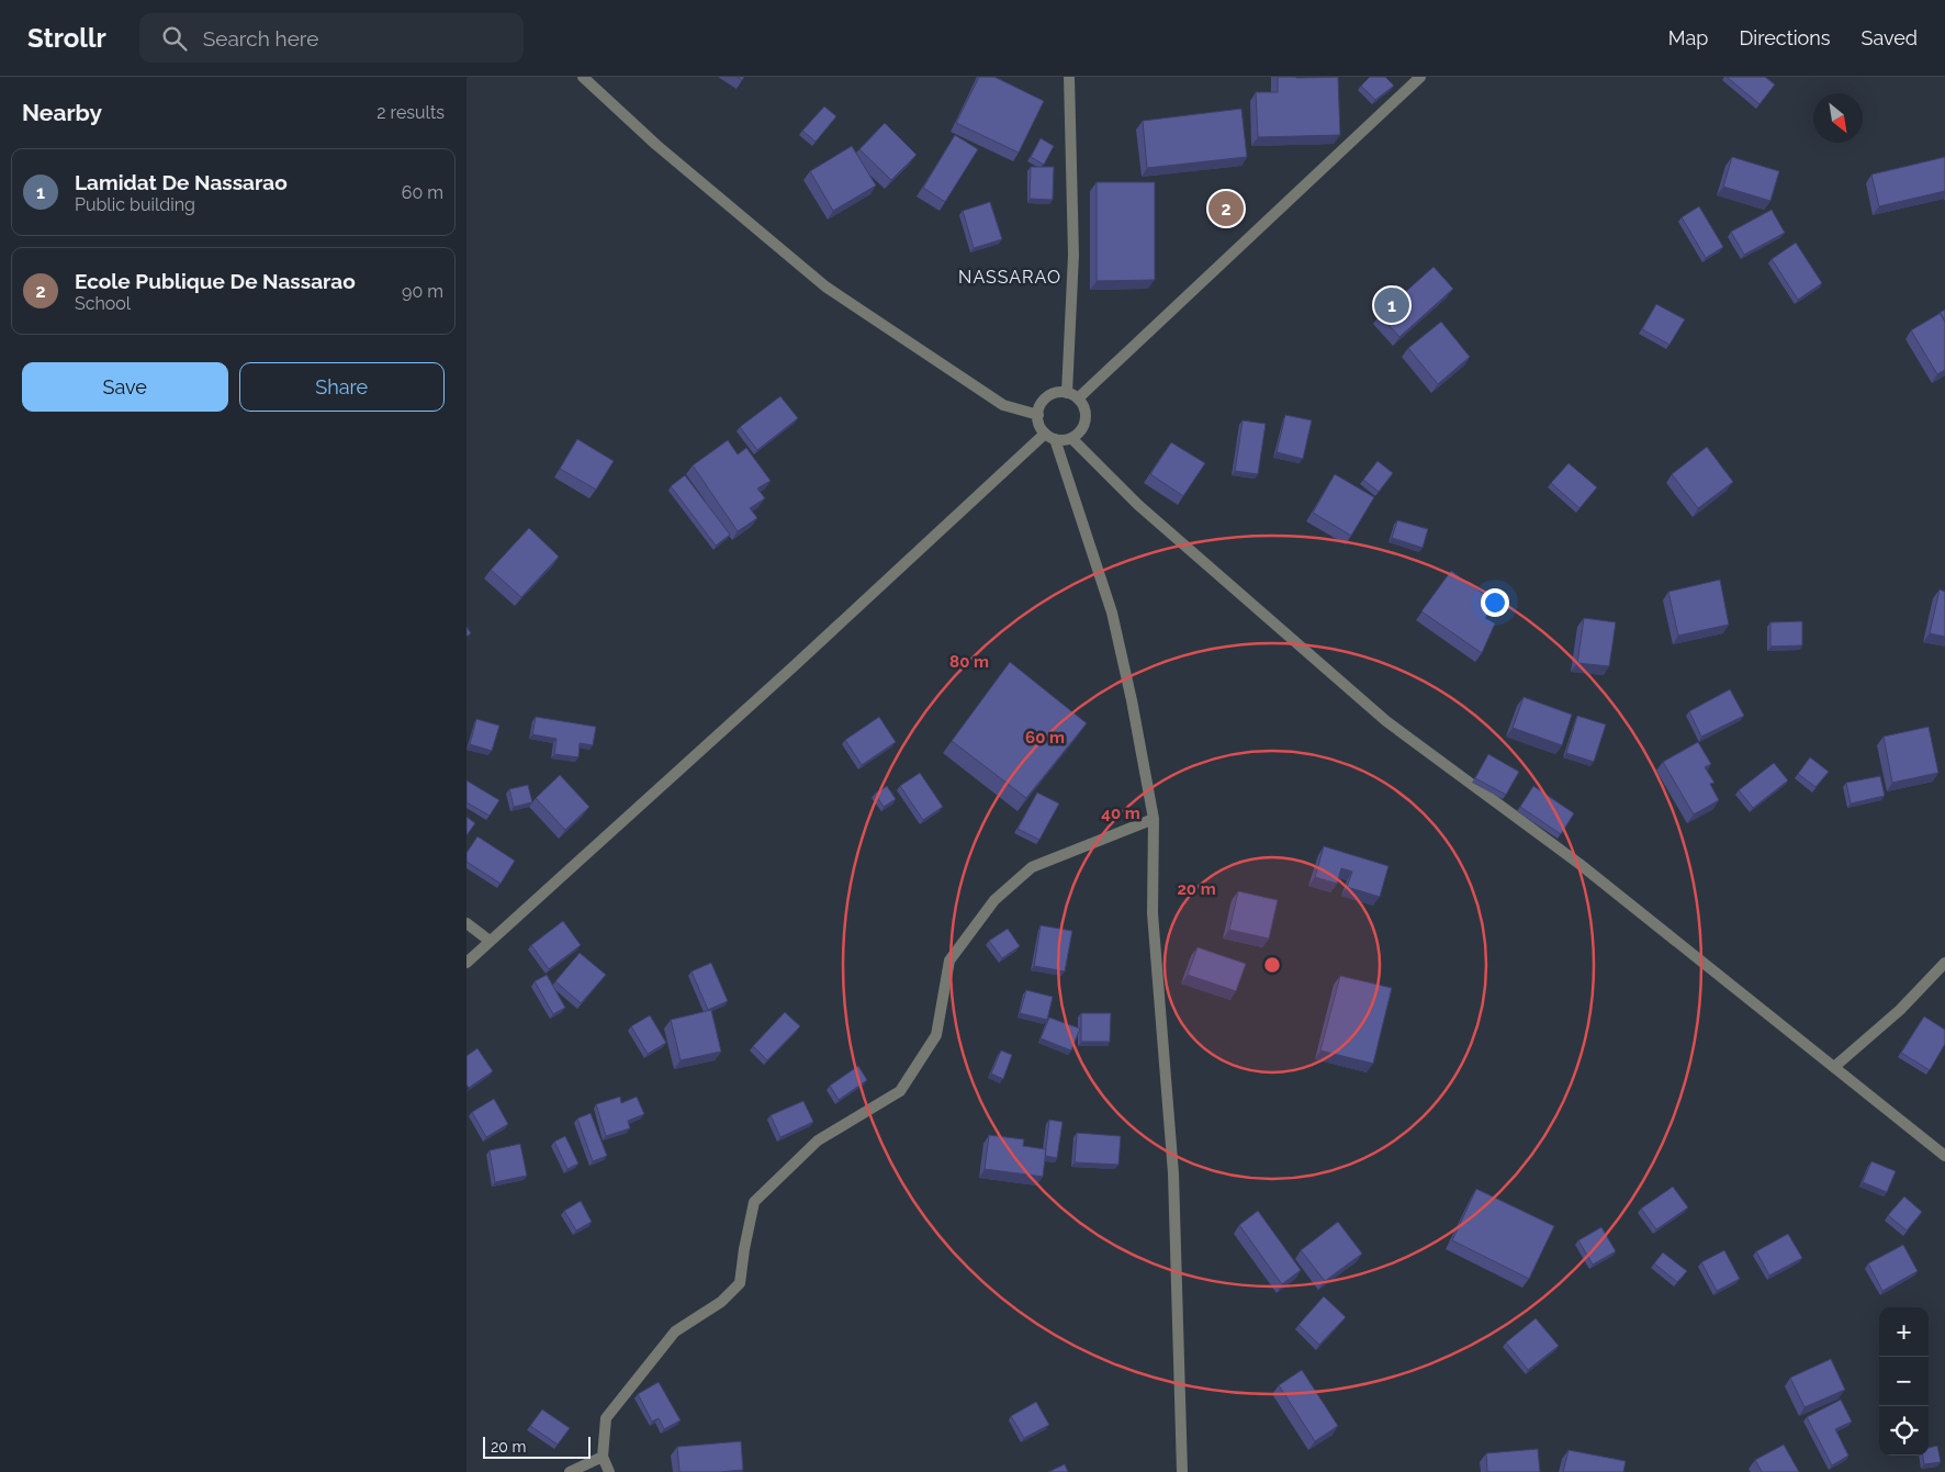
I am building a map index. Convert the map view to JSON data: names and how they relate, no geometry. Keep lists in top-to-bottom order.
{
  "districts": ["NASSARAO"],
  "scale_bar": "20 m",
  "north": "bottom right",
  "page": {
    "header": "Strollr",
    "search": "Search here",
    "nav": ["Map", "Directions", "Saved"],
    "heading": ["Nearby", "2 results"],
    "list": [
      {
        "mark": "1",
        "name": "Lamidat De Nassarao",
        "note": "Public building",
        "value": "60 m"
      },
      {
        "mark": "2",
        "name": "Ecole Publique De Nassarao",
        "note": "School",
        "value": "90 m"
      }
    ],
    "pins": ["2", "1"],
    "buttons": ["Save", "Share"],
    "map_buttons": ["+", "−"],
    "scale": "20 m"
  },
  "rings": [
    "80 m",
    "60 m",
    "40 m",
    "20 m"
  ]
}
